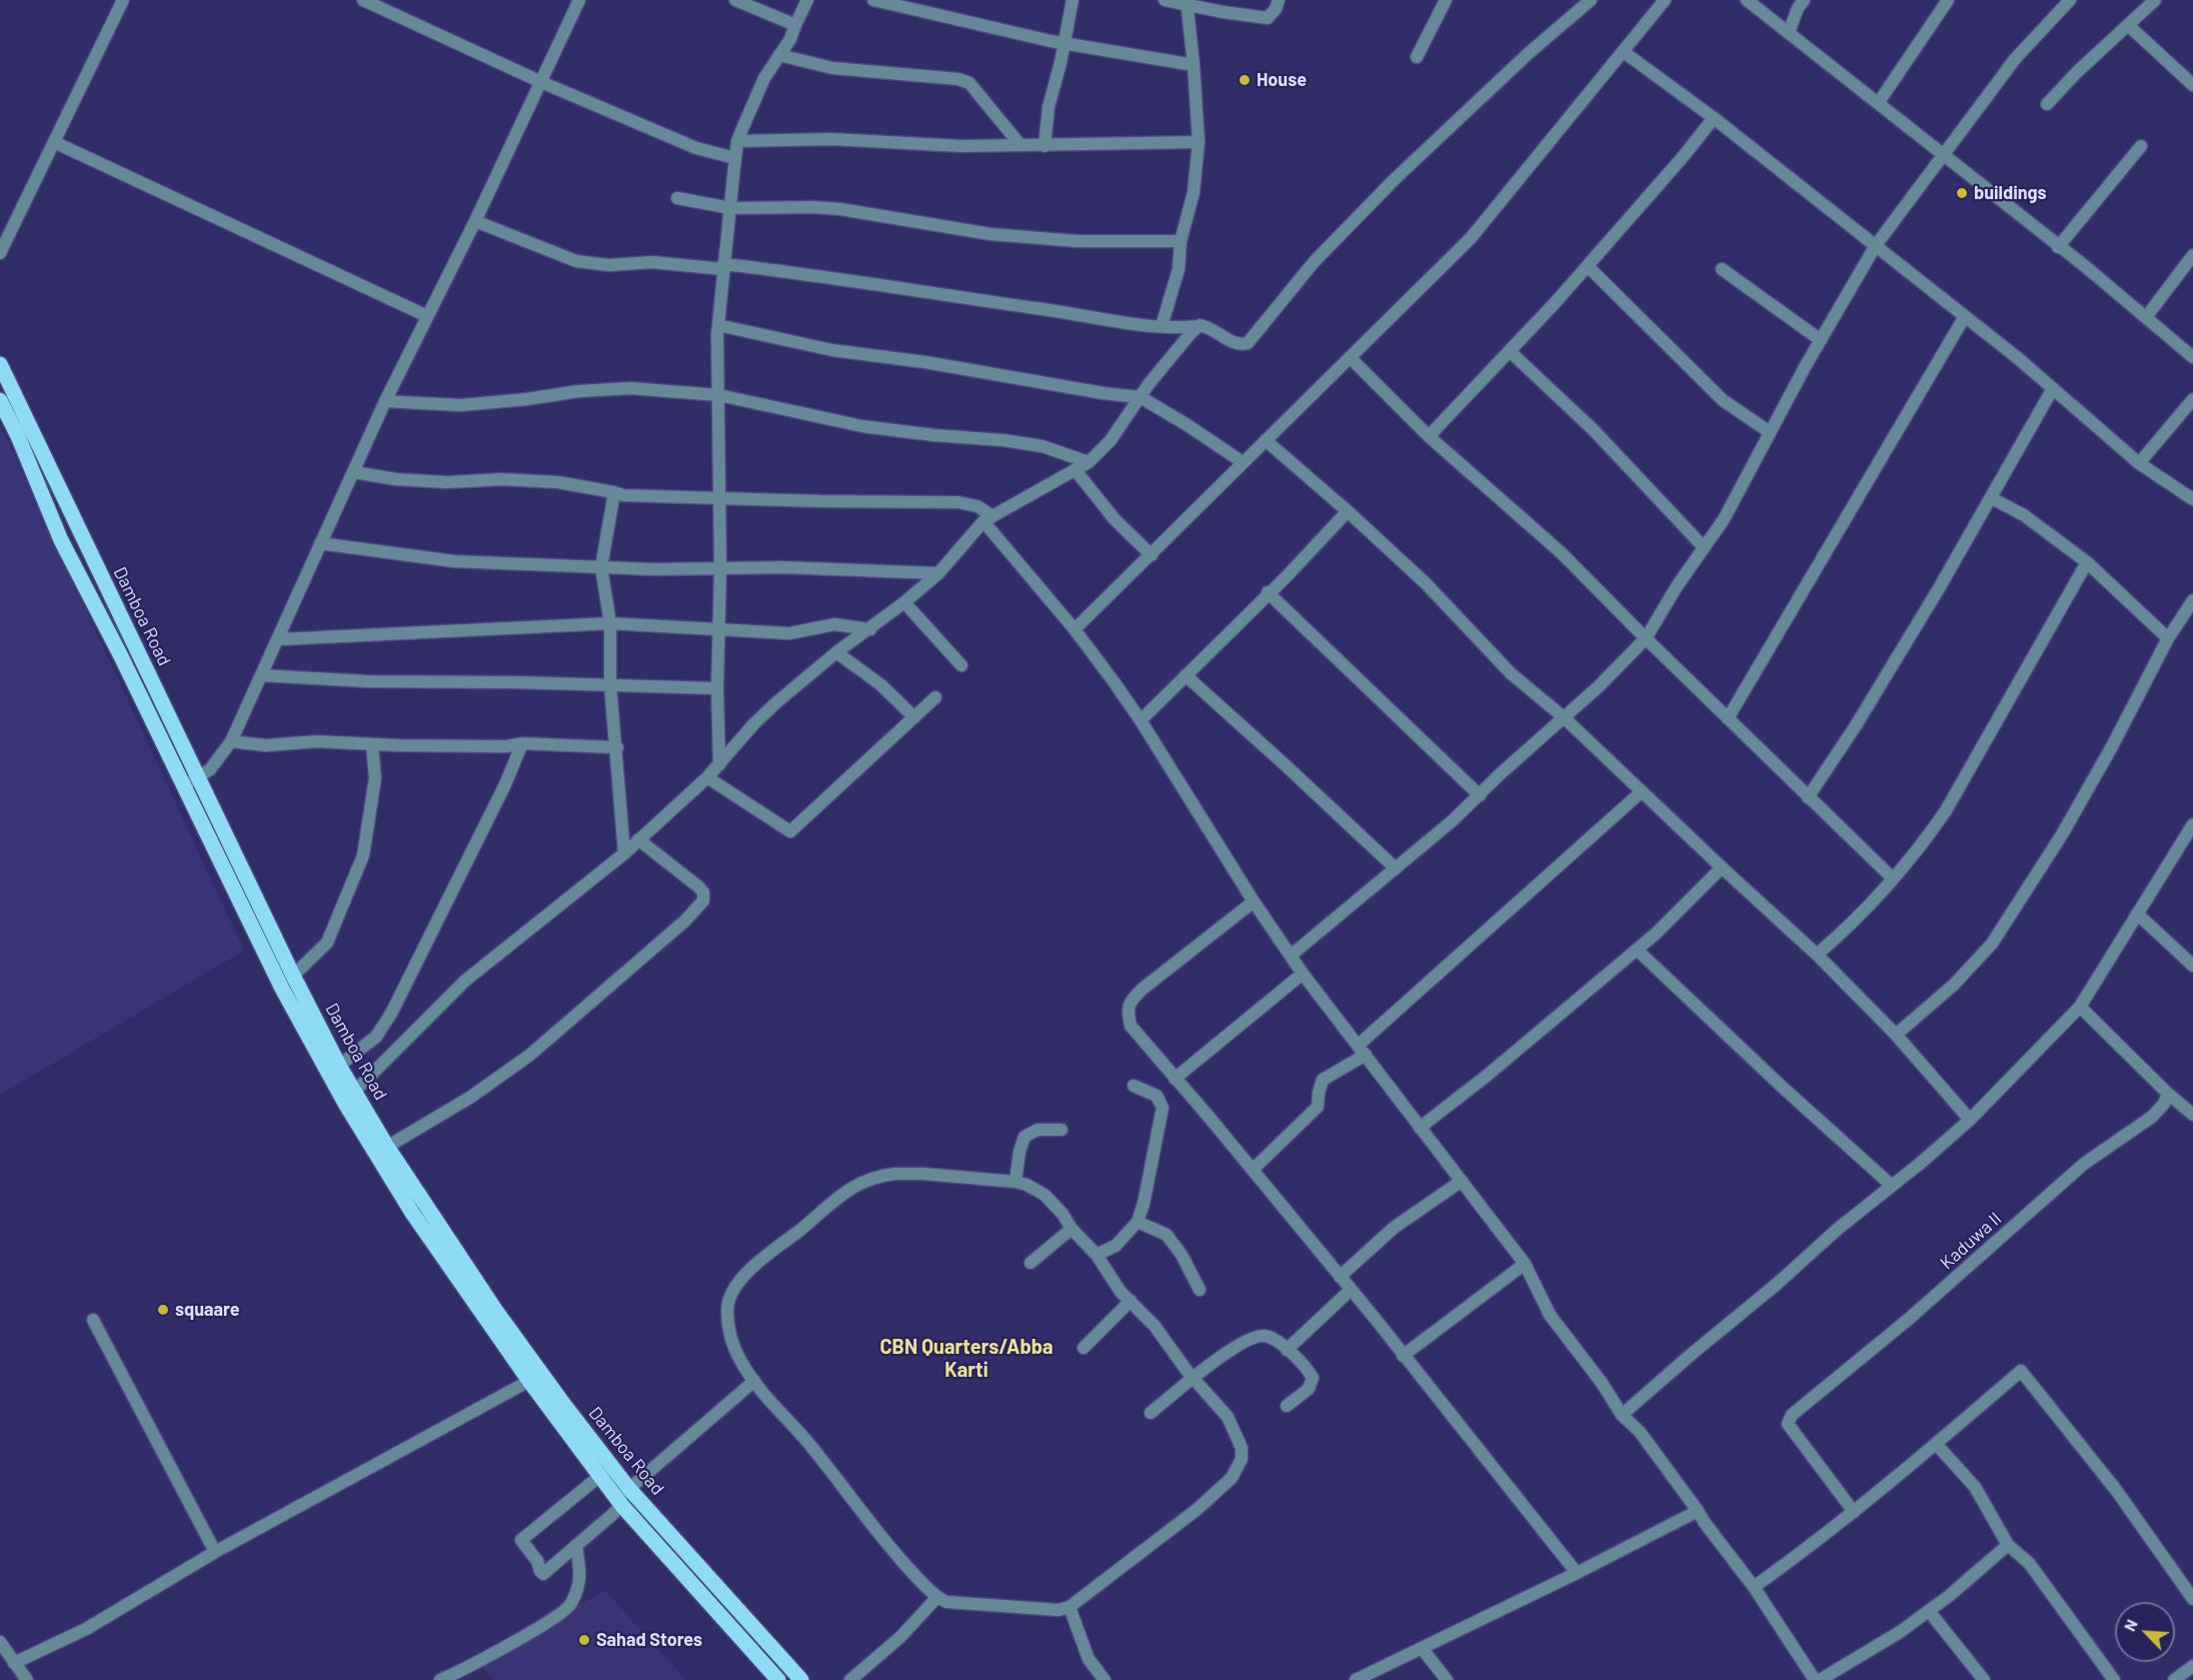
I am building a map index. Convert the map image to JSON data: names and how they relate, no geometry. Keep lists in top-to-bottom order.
{
  "streets": {
    "main road": ["Damboa Road"],
    "street": ["Kaduwa II"]
  },
  "districts": ["CBN Quarters/Abba Karti"],
  "places": [
    "House",
    "buildings",
    "squaare",
    "Sahad Stores"
  ],
  "north": "top left"
}
